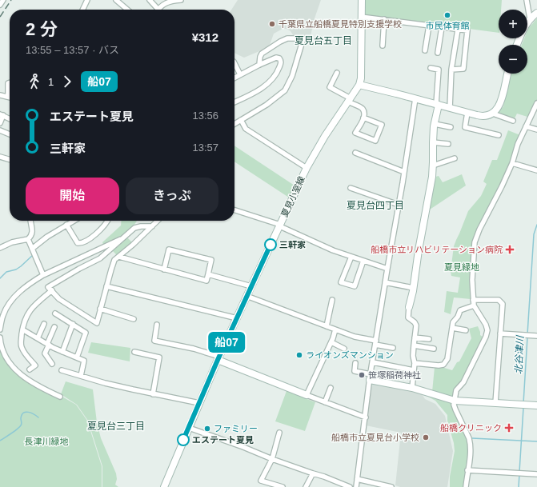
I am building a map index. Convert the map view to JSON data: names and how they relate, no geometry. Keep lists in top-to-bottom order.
{
  "streets": {
    "main road": ["夏見小室線"]
  },
  "districts": ["夏見台五丁目", "夏見台四丁目", "夏見台三丁目"],
  "water": ["北谷津川"],
  "parks": ["夏見緑地", "長津川緑地"],
  "places": {
    "other": [
      "市民体育館",
      "千葉県立船橋夏見特別支援学校",
      "三軒家",
      "ライオンズマンション",
      "笹塚稲荷神社",
      "ファミリー",
      "船橋市立夏見台小学校",
      "エステート夏見"
    ],
    "health": ["船橋市立リハビリテーション病院", "船橋クリニック"]
  },
  "lines": ["bus line 船07"],
  "page": {
    "on_map": "船07",
    "map_buttons": ["+", "−"],
    "heading": ["2 分", "13:55 – 13:57 · バス", "¥312"],
    "legs": ["1", "船07"],
    "list": [
      {
        "name": "エステート夏見",
        "value": "13:56"
      },
      {
        "name": "三軒家",
        "value": "13:57"
      }
    ],
    "buttons": ["開始", "きっぷ"]
  }
}
